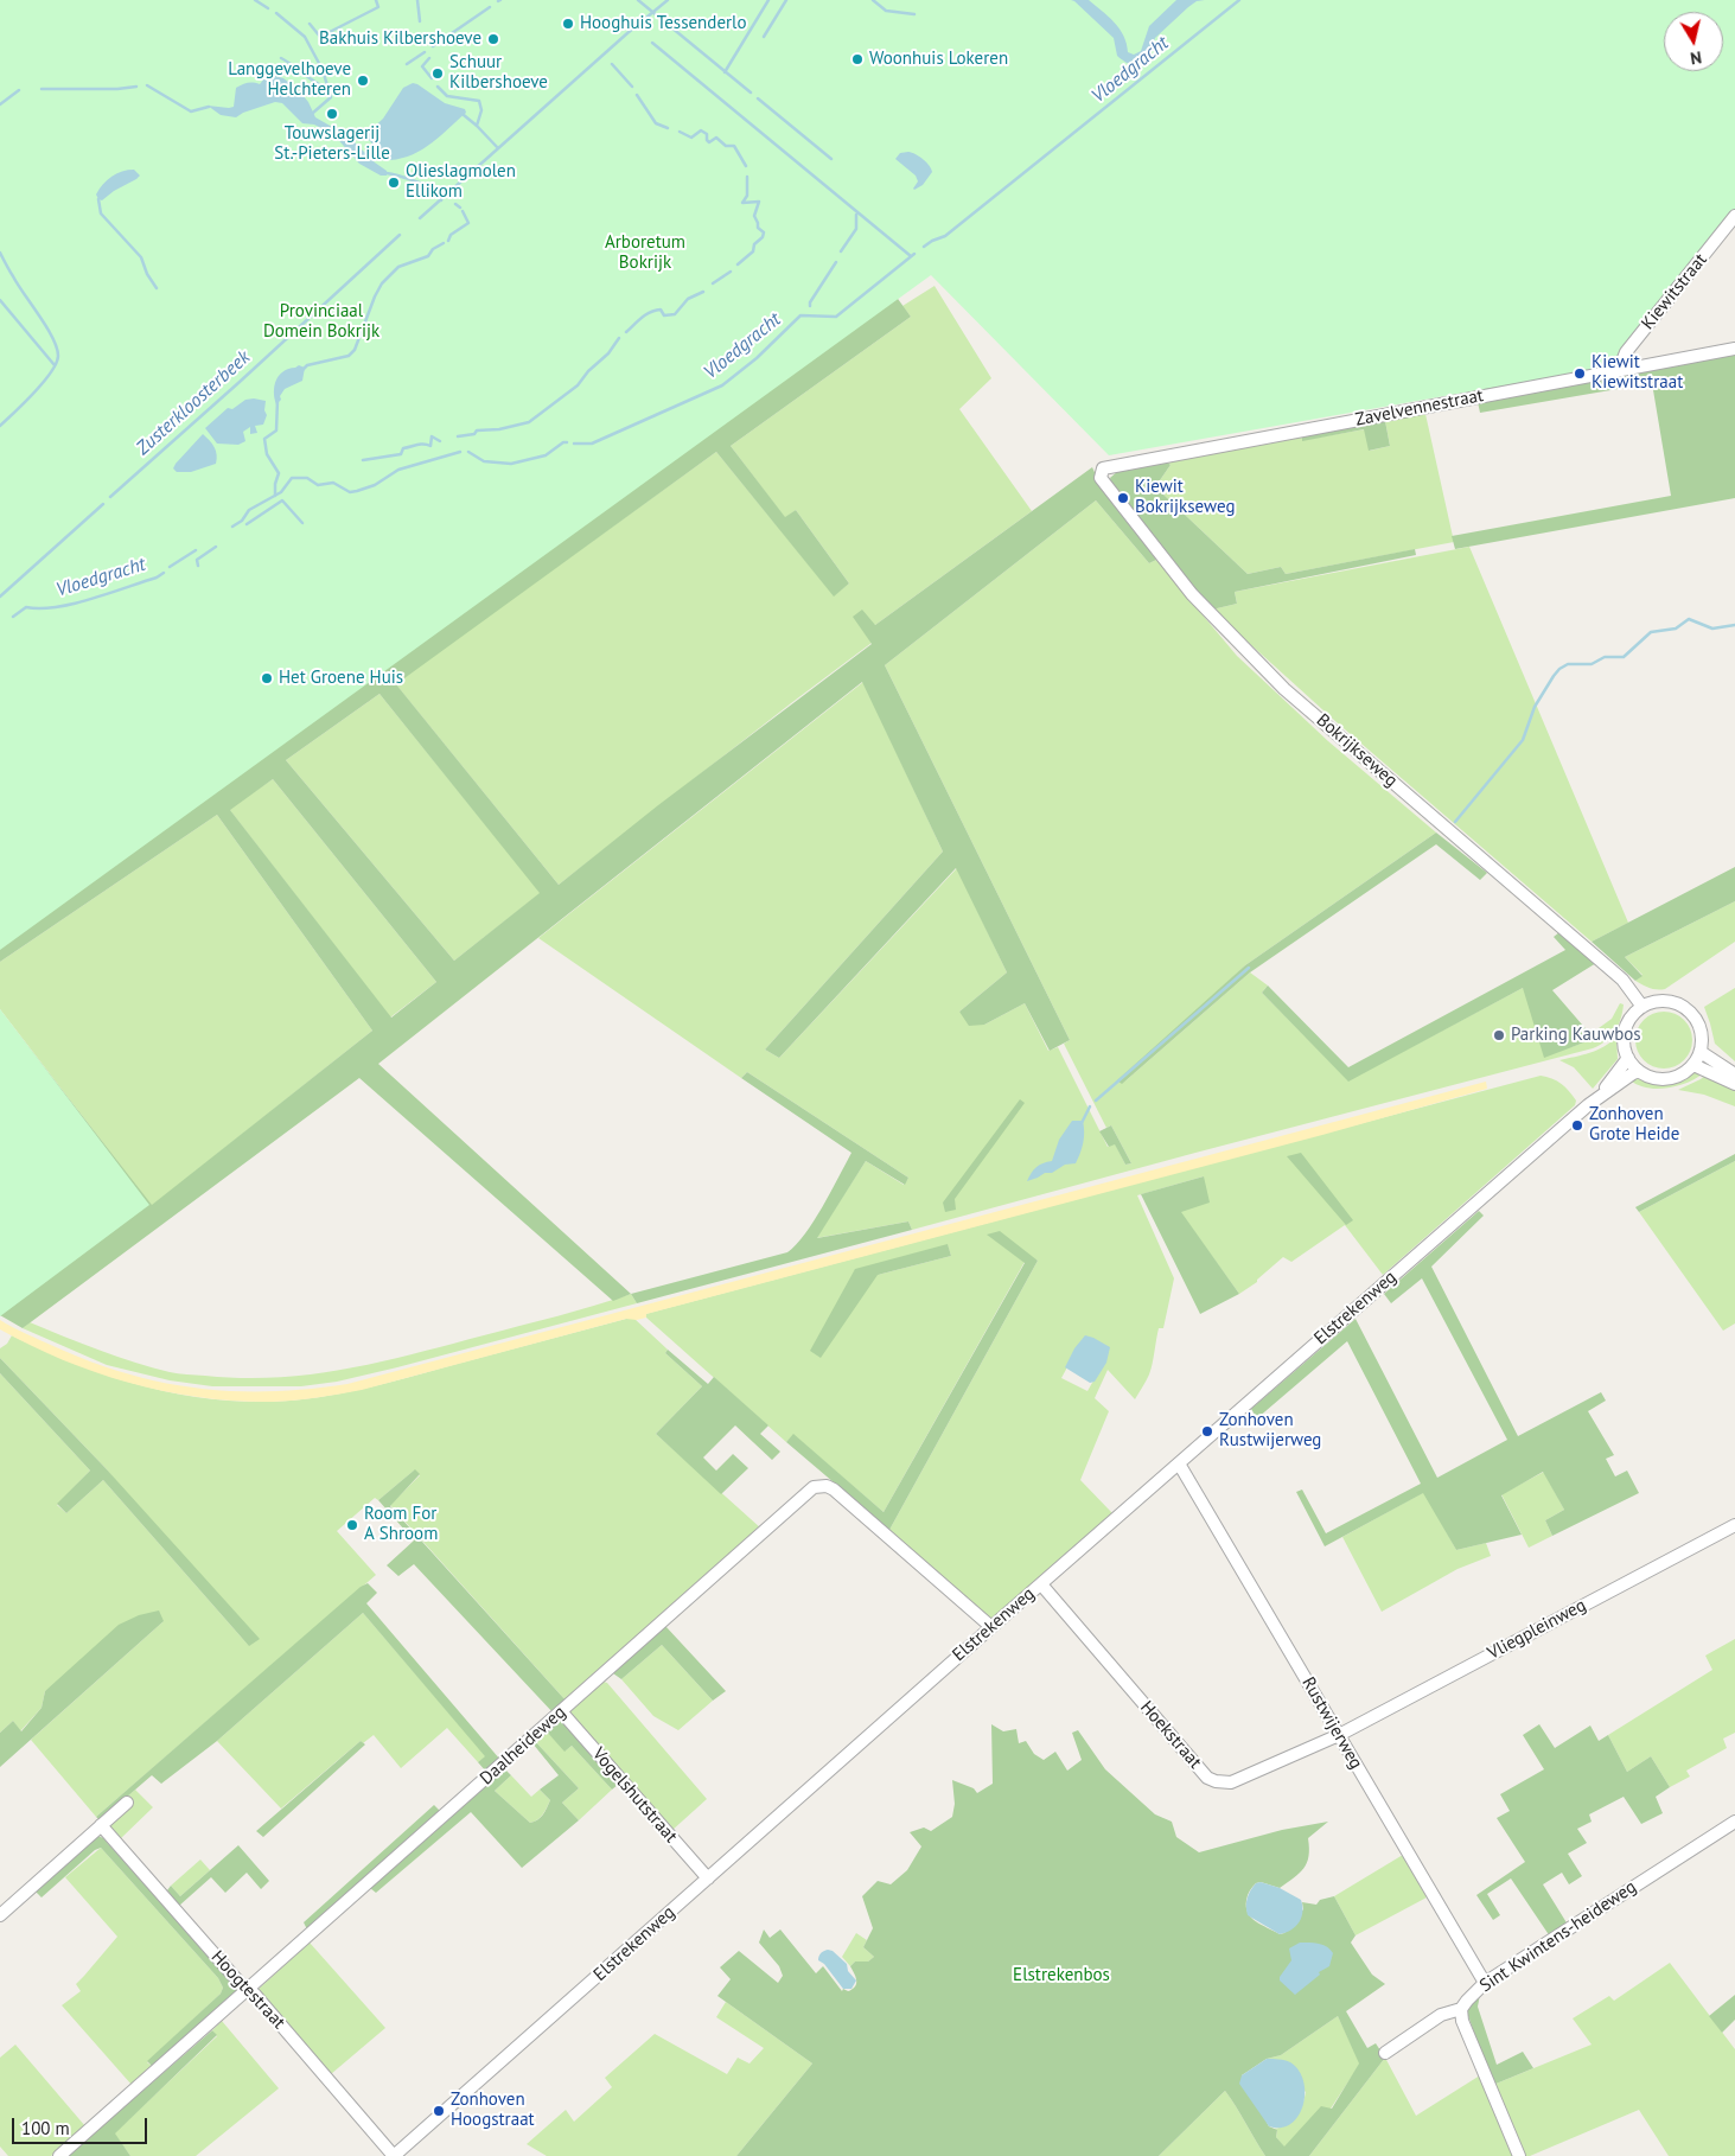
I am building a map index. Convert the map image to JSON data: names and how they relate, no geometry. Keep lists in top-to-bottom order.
{
  "streets": {
    "street": [
      "Kiewitstraat",
      "Zavelvennestraat",
      "Bokrijkseweg",
      "Elstrekenweg",
      "Vliegpleinweg",
      "Rustwijerweg",
      "Hoekstraat",
      "Daalheideweg",
      "Vogelshutstraat",
      "Sint Kwintens-heideweg",
      "Hoogtestraat"
    ]
  },
  "crossings": [
    ["Kiewitstraat", "Zavelvennestraat"],
    ["Zavelvennestraat", "Bokrijkseweg"],
    ["Bokrijkseweg", "Elstrekenweg"],
    ["Elstrekenweg", "Rustwijerweg"],
    ["Elstrekenweg", "Hoekstraat"],
    ["Elstrekenweg", "Daalheideweg"],
    ["Elstrekenweg", "Vogelshutstraat"],
    ["Elstrekenweg", "Hoogtestraat"],
    ["Vliegpleinweg", "Rustwijerweg"],
    ["Vliegpleinweg", "Hoekstraat"],
    ["Rustwijerweg", "Hoekstraat"],
    ["Rustwijerweg", "Sint Kwintens-heideweg"],
    ["Daalheideweg", "Vogelshutstraat"],
    ["Daalheideweg", "Hoogtestraat"]
  ],
  "water": ["Vloedgracht", "Zusterkloosterbeek"],
  "parks": ["Arboretum Bokrijk", "Provinciaal Domein Bokrijk", "Elstrekenbos"],
  "places": [
    "Hooghuis Tessenderlo",
    "Bakhuis Kilbershoeve",
    "Woonhuis Lokeren",
    "Schuur Kilbershoeve",
    "Langgevelhoeve Helchteren",
    "Touwslagerij St.-Pieters-Lille",
    "Olieslagmolen Ellikom",
    "Kiewit Kiewitstraat",
    "Kiewit Bokrijkseweg",
    "Het Groene Huis",
    "Parking Kauwbos",
    "Zonhoven Grote Heide",
    "Zonhoven Rustwijerweg",
    "Room For A Shroom",
    "Zonhoven Hoogstraat"
  ],
  "scale_bar": "100 m",
  "north": "bottom"
}
